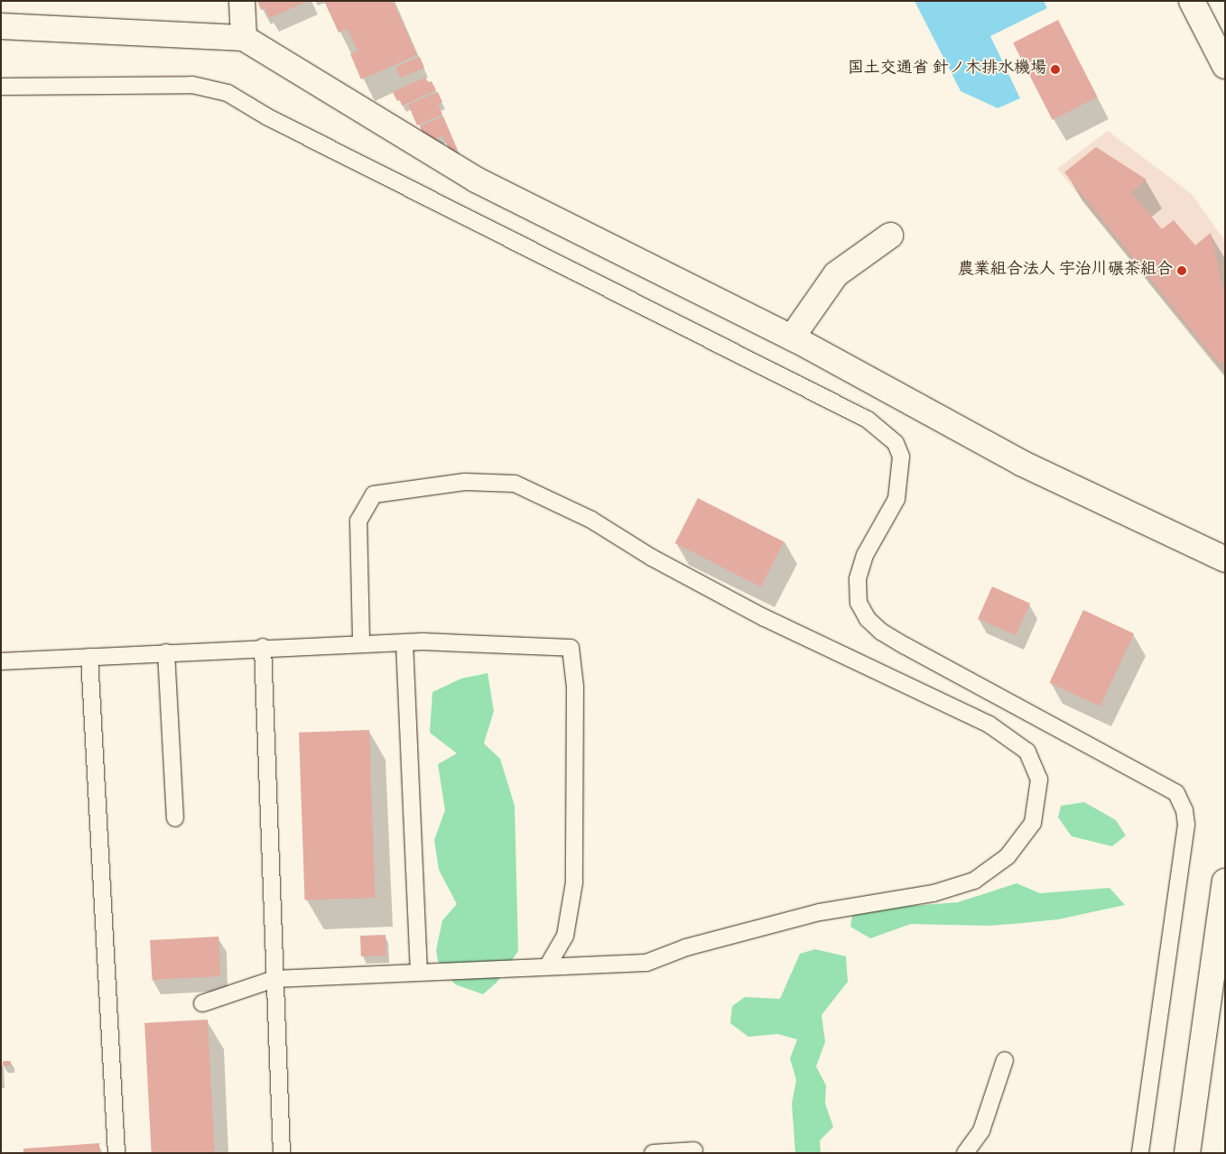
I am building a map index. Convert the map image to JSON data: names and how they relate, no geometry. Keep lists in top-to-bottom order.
{
  "places": ["国土交通省 針ノ木排水機場", "農業組合法人 宇治川碾茶組合"]
}
